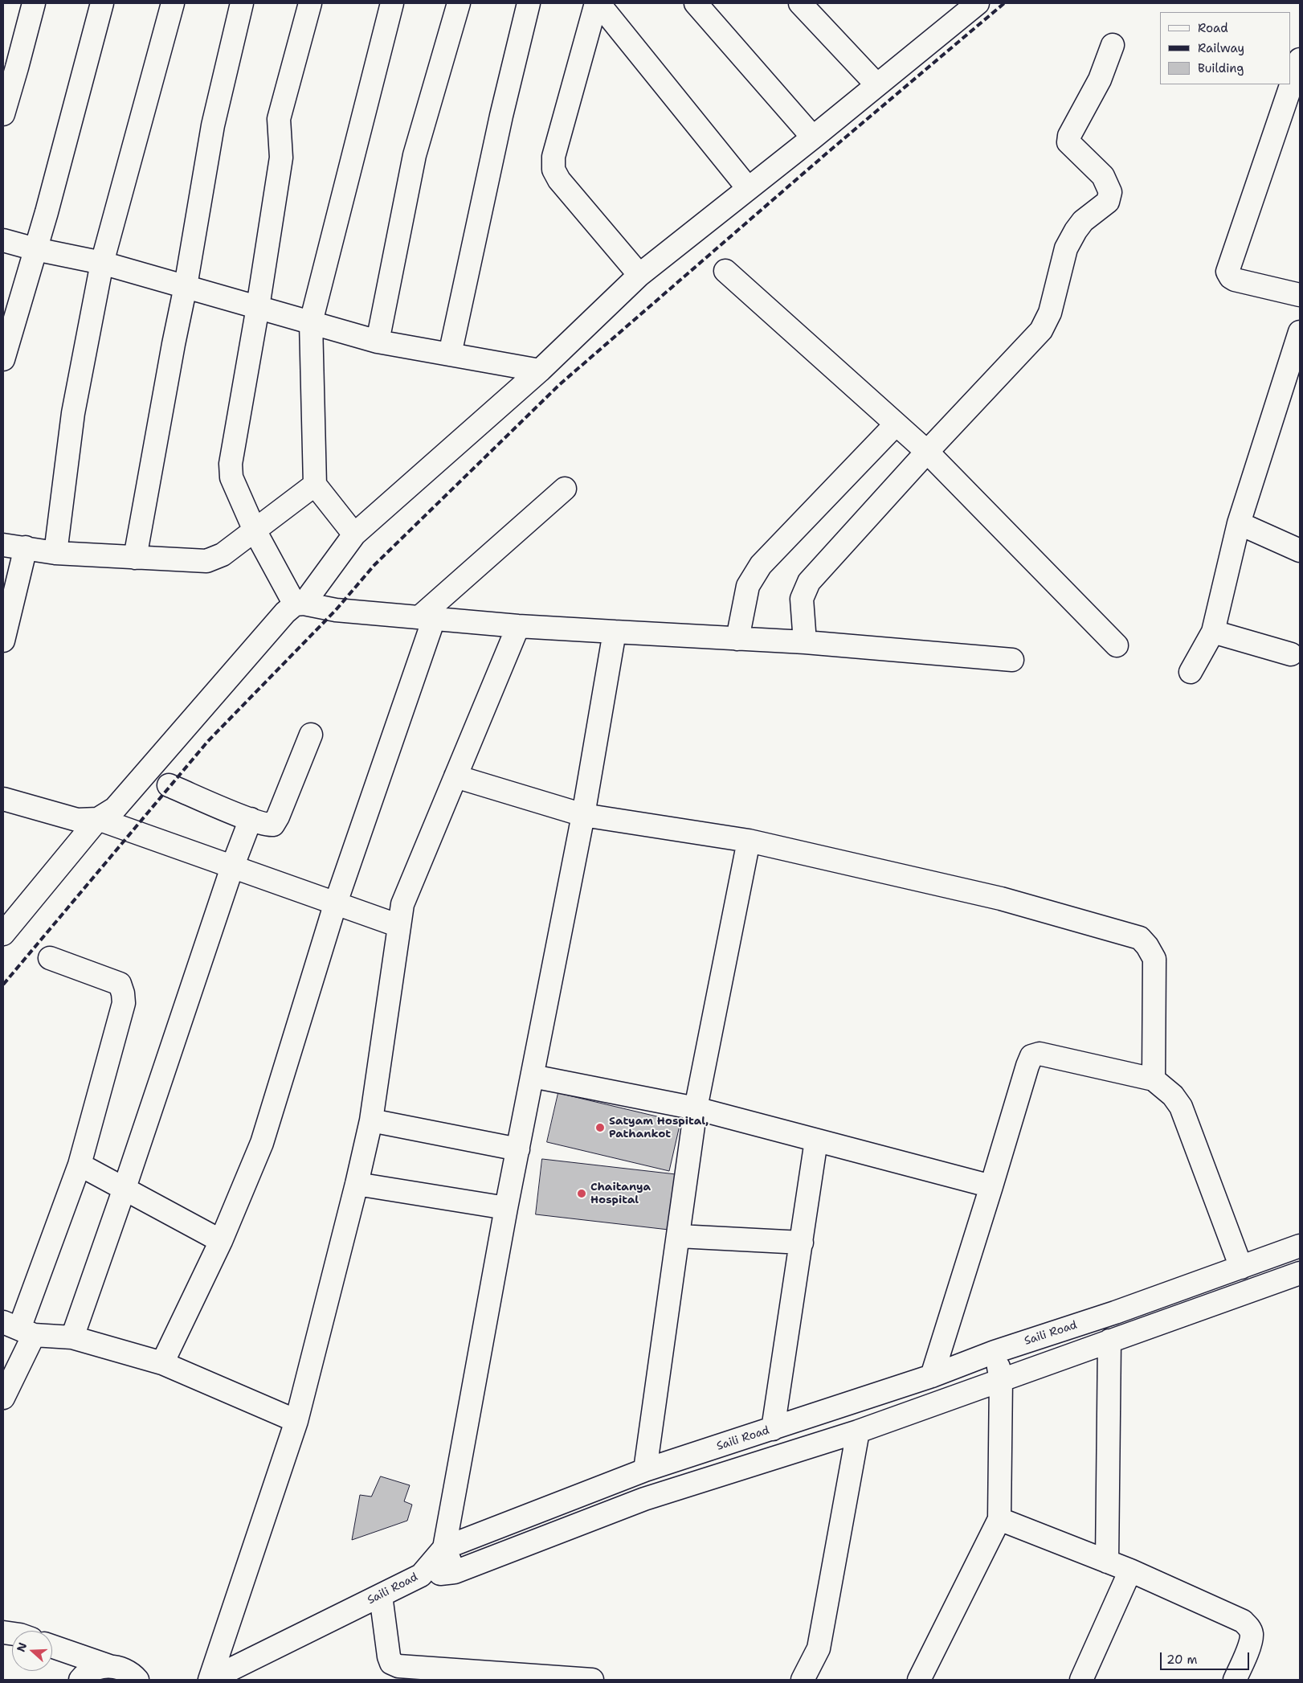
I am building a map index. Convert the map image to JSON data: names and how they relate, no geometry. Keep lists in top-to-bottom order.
{
  "streets": {
    "street": ["Saili Road"]
  },
  "places": ["Satyam Hospital, Pathankot", "Chaitanya Hospital"],
  "legend": ["Road", "Railway", "Building"],
  "scale_bar": "20 m",
  "north": "left"
}
